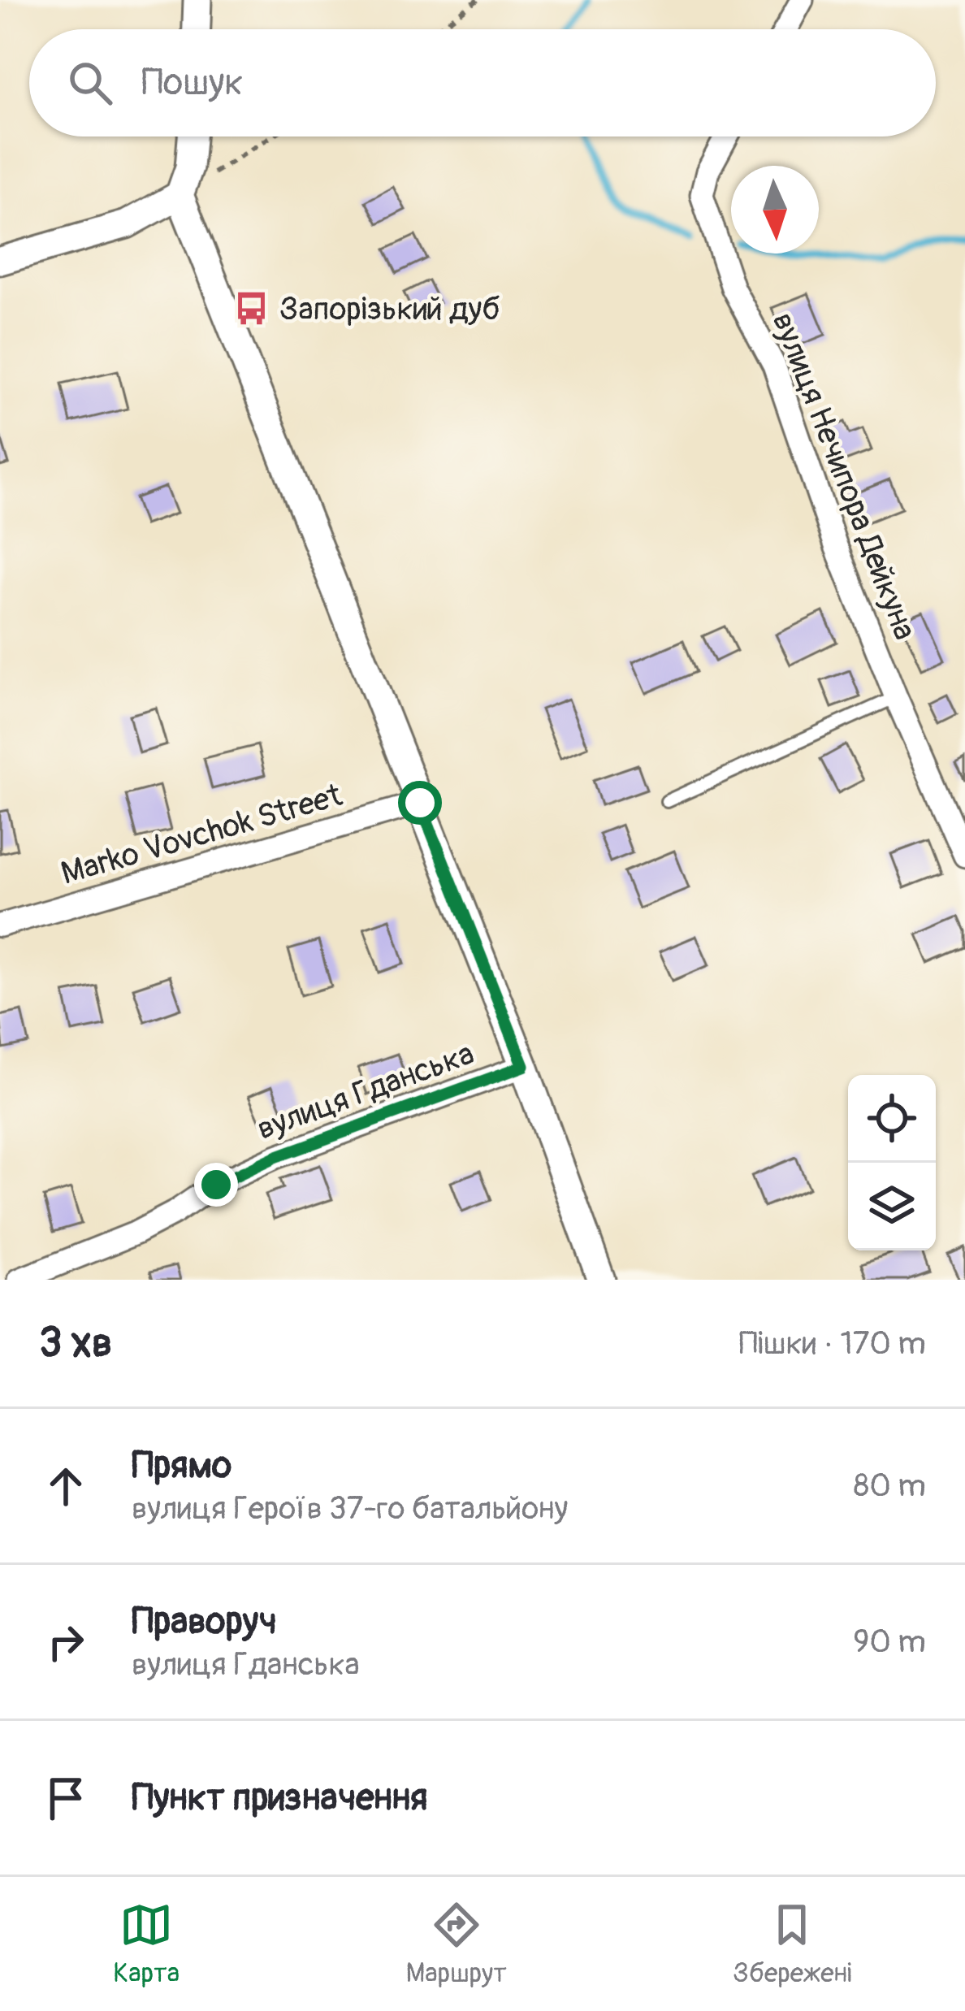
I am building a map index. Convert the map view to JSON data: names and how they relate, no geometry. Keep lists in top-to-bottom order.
{
  "streets": {
    "street": ["вулиця Нечипора Дейкуна", "Marko Vovchok Street", "вулиця Гданська"]
  },
  "places": {
    "bus stop": ["Запорізький дуб"]
  },
  "north": "bottom",
  "page": {
    "search": "Пошук",
    "heading": ["3 хв", "Пішки · 170 m"],
    "list": [
      ["Прямо", "вулиця Героїв 37-го батальйону", "80 m"],
      ["Праворуч", "вулиця Гданська", "90 m"],
      "Пункт призначення"
    ],
    "nav": ["Карта", "Маршрут", "Збережені"]
  }
}
